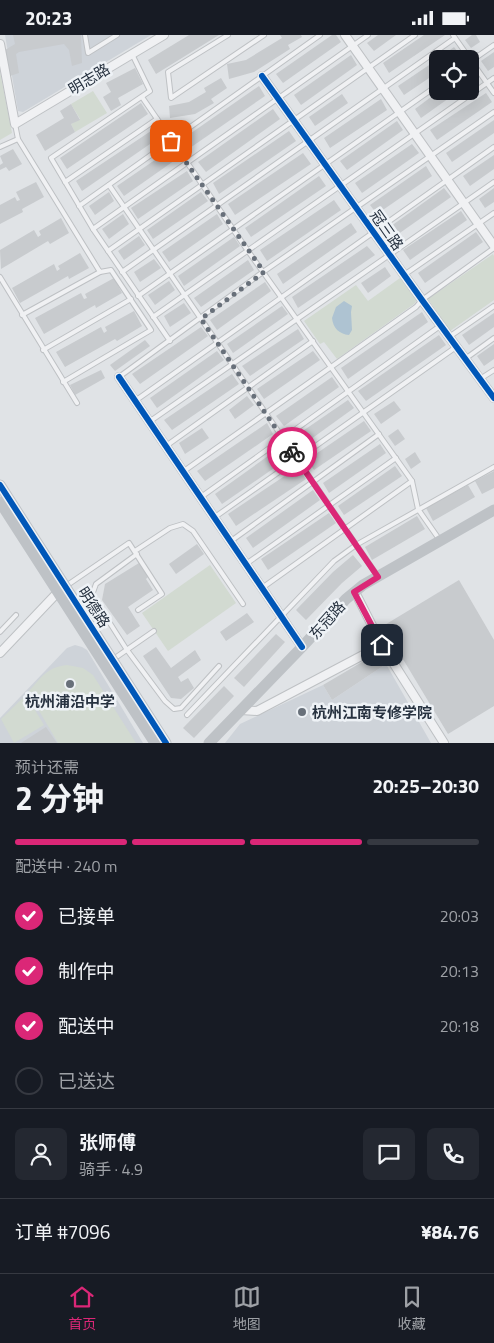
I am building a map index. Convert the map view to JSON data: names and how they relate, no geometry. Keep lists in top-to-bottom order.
{
  "streets": {
    "street": [
      "明志路",
      "冠三路",
      "明德路",
      "东冠路"
    ]
  },
  "places": ["杭州浦沿中学", "杭州江南专修学院"],
  "page": {
    "status": "20:23",
    "heading": ["2 分钟", "预计还需", "20:25–20:30"],
    "panel": [
      "张师傅",
      "骑手 · 4.9",
      "订单 #7096",
      "¥84.76"
    ],
    "bar": "配送中 · 240 m",
    "list": [
      ["已接单", "20:03"],
      ["制作中", "20:13"],
      ["配送中", "20:18"],
      "已送达"
    ],
    "tabs": ["首页", "地图", "收藏"]
  }
}
